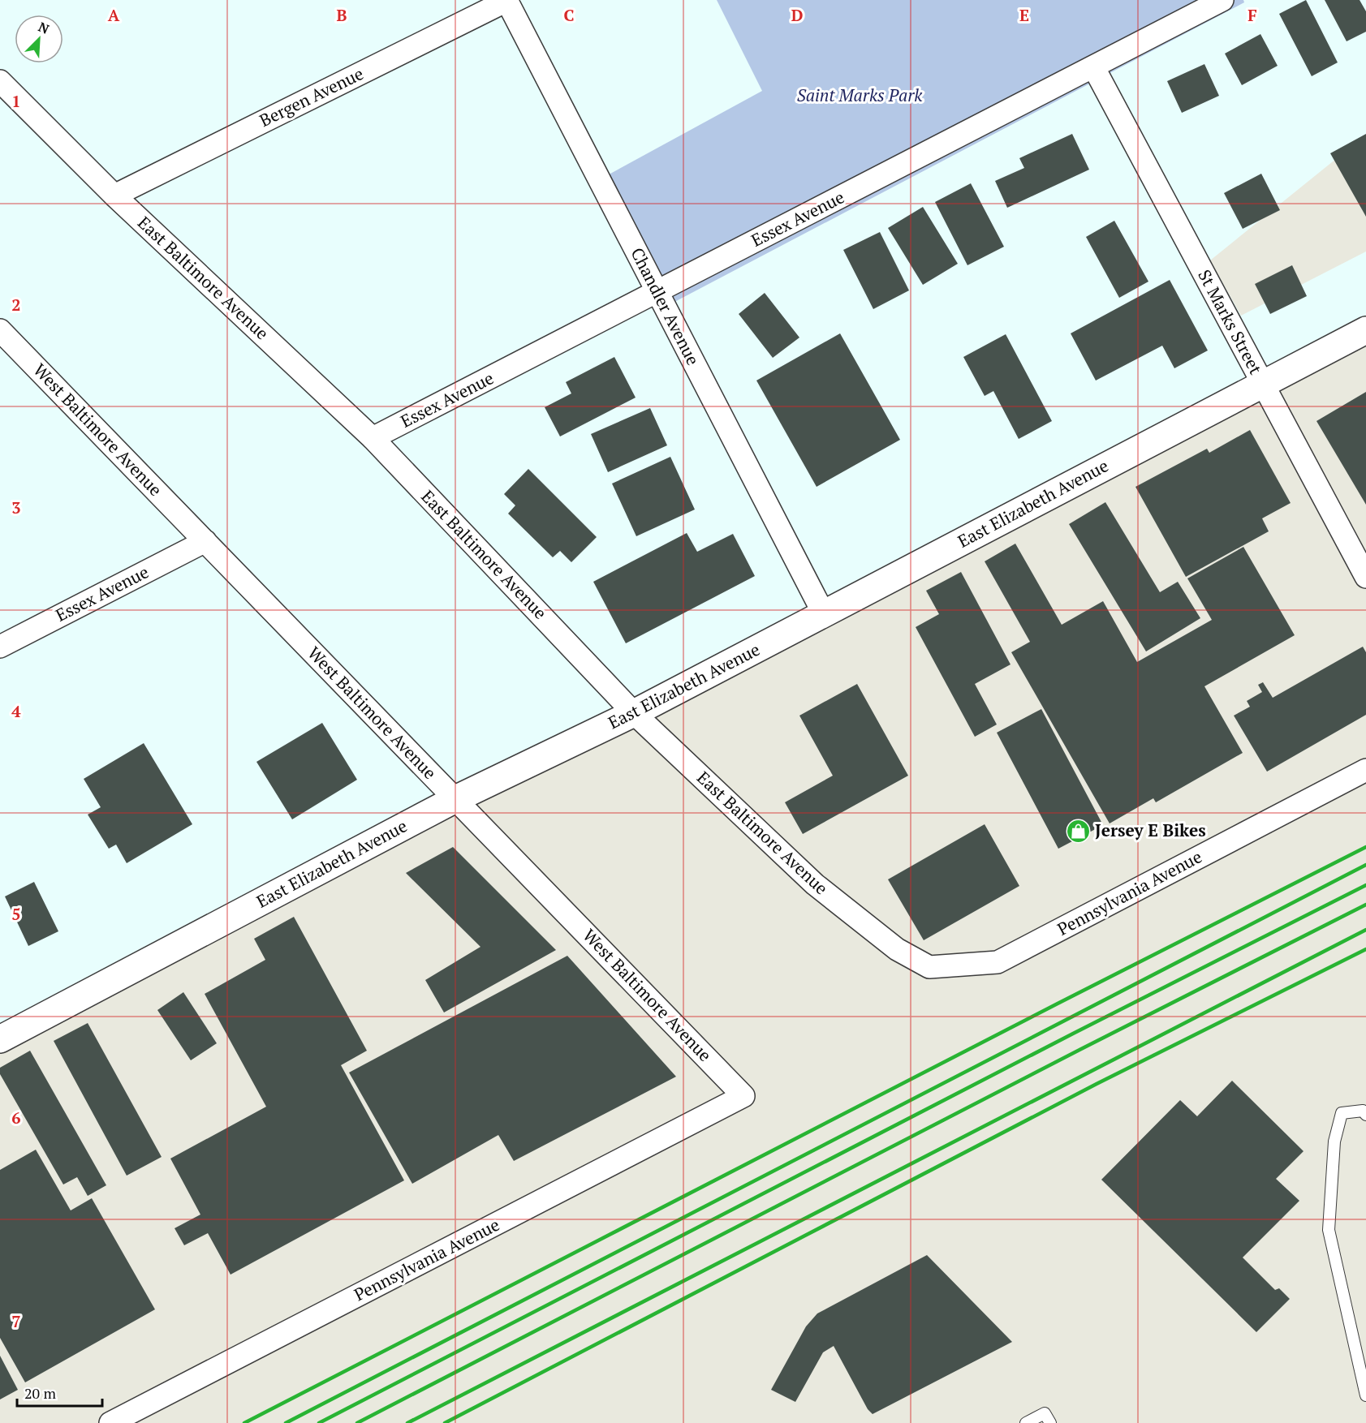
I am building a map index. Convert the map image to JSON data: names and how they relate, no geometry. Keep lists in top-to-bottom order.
{
  "streets": {
    "street": [
      "Bergen Avenue",
      "Essex Avenue",
      "East Baltimore Avenue",
      "Chandler Avenue",
      "St Marks Street",
      "West Baltimore Avenue",
      "East Elizabeth Avenue",
      "Pennsylvania Avenue"
    ]
  },
  "crossings": [
    ["Bergen Avenue", "East Baltimore Avenue"],
    ["Bergen Avenue", "Chandler Avenue"],
    ["Essex Avenue", "East Baltimore Avenue"],
    ["Essex Avenue", "Chandler Avenue"],
    ["Essex Avenue", "St Marks Street"],
    ["Essex Avenue", "West Baltimore Avenue"],
    ["East Baltimore Avenue", "East Elizabeth Avenue"],
    ["East Baltimore Avenue", "Pennsylvania Avenue"],
    ["Chandler Avenue", "East Elizabeth Avenue"],
    ["St Marks Street", "East Elizabeth Avenue"],
    ["West Baltimore Avenue", "East Elizabeth Avenue"],
    ["West Baltimore Avenue", "Pennsylvania Avenue"]
  ],
  "parks": ["Saint Marks Park"],
  "places": {
    "shop": ["Jersey E Bikes"]
  },
  "scale_bar": "20 m",
  "north": "top right",
  "grid": {
    "columns": [
      "A",
      "B",
      "C",
      "D",
      "E",
      "F"
    ],
    "rows": [
      "1",
      "2",
      "3",
      "4",
      "5",
      "6",
      "7"
    ]
  }
}
